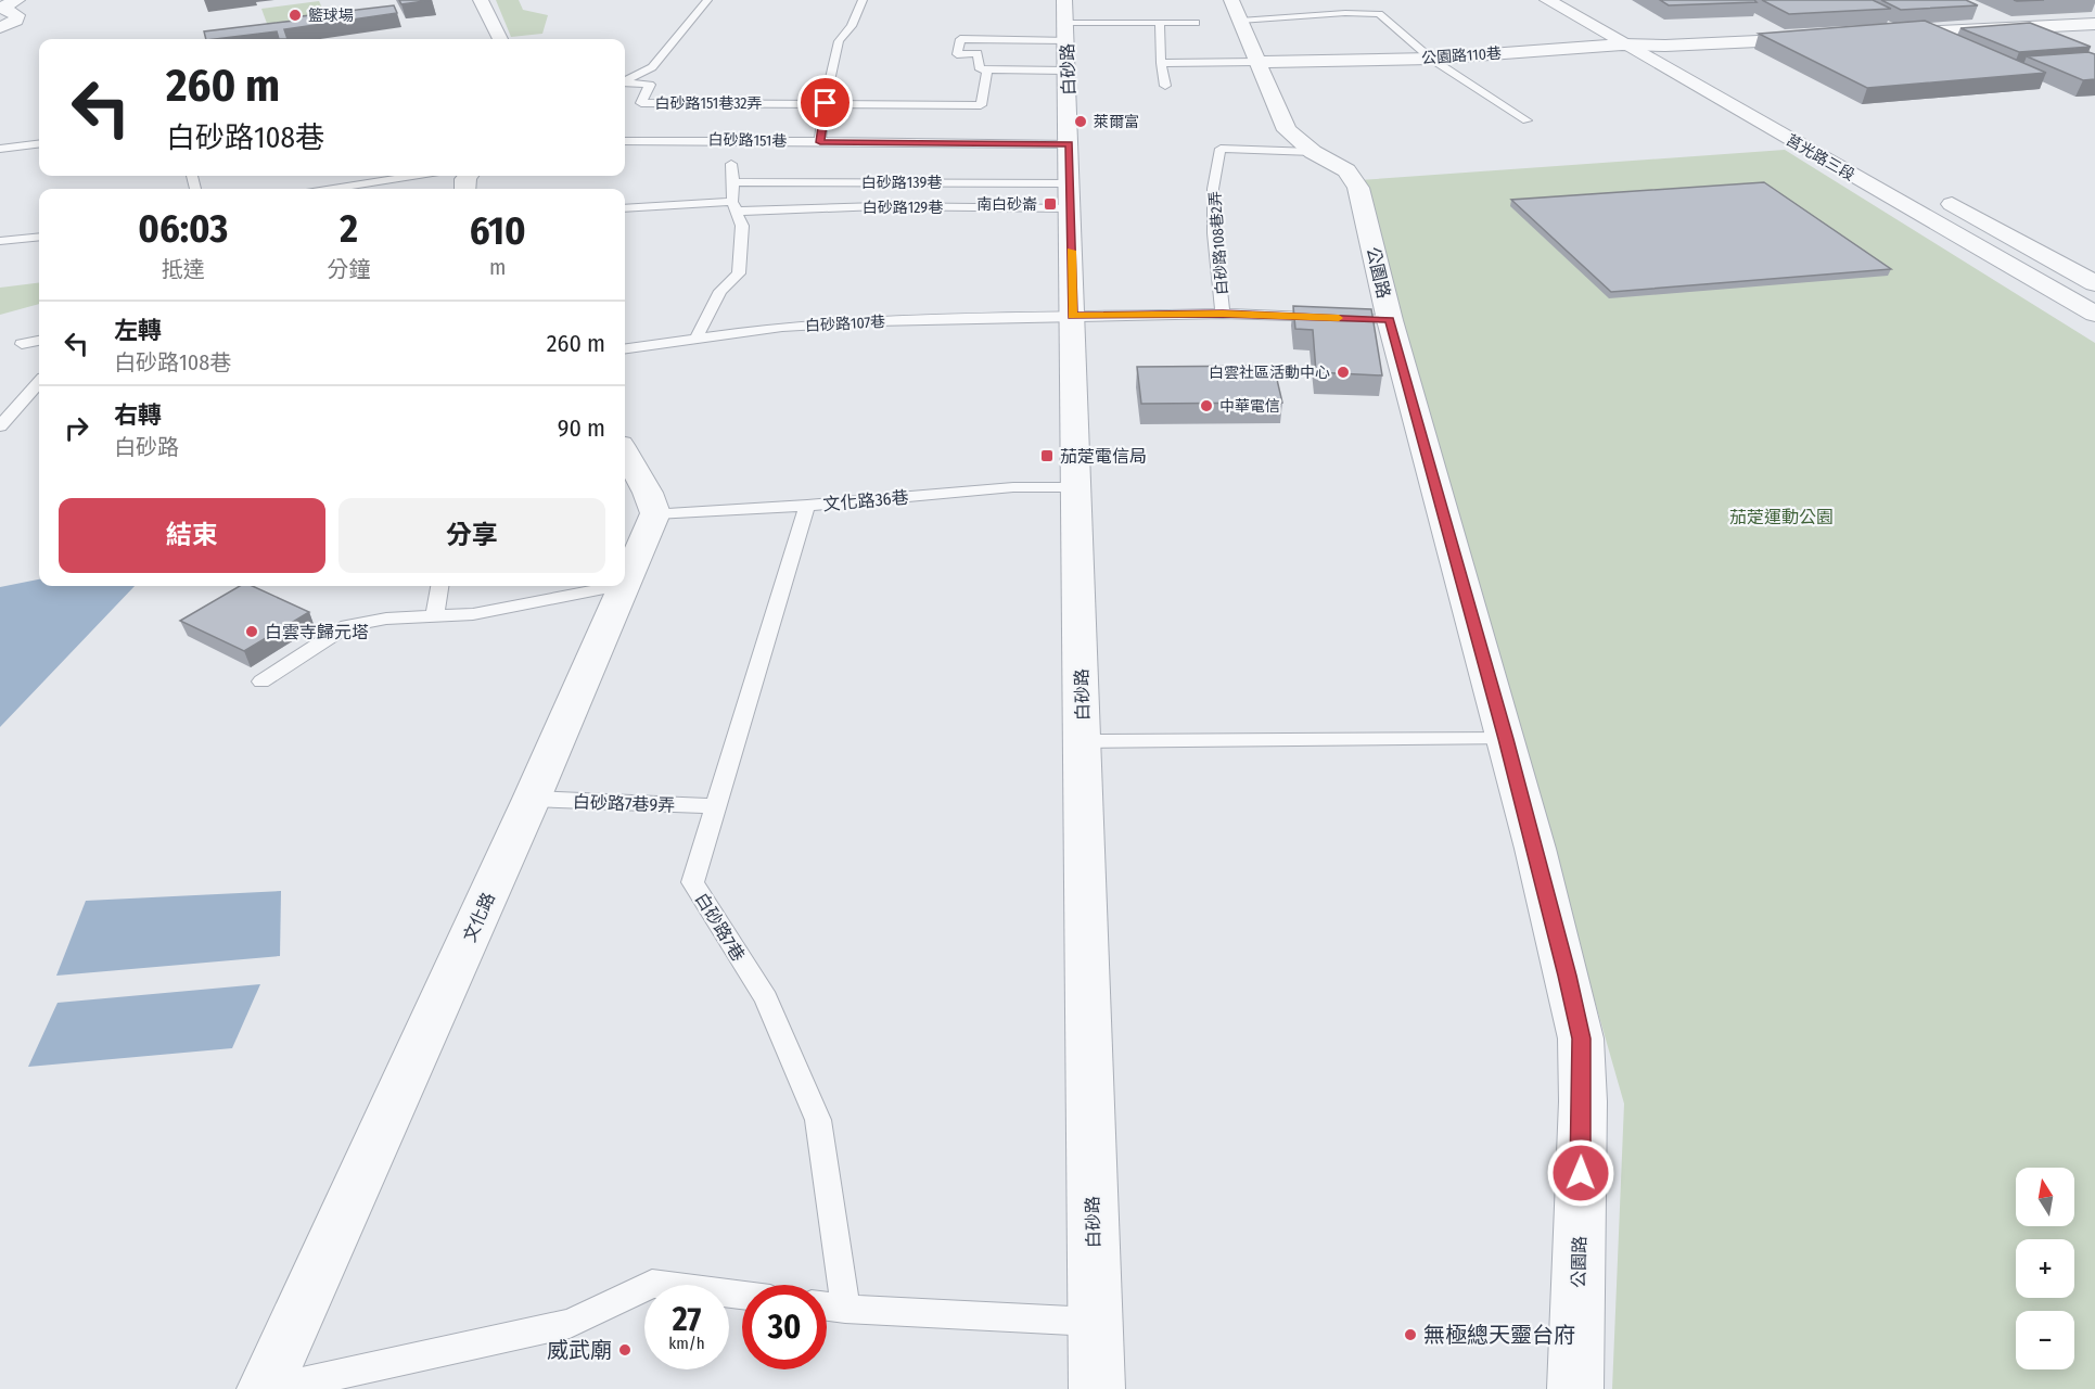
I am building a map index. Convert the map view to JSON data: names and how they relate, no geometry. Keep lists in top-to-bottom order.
{
  "streets": {
    "street": [
      "公園路110巷",
      "白砂路",
      "莒光路三段",
      "公園路",
      "文化路"
    ],
    "lane": [
      "白砂路151巷32弄",
      "白砂路151巷",
      "白砂路139巷",
      "白砂路129巷",
      "白砂路108巷2弄",
      "白砂路107巷",
      "文化路36巷",
      "白砂路7巷9弄",
      "白砂路7巷"
    ]
  },
  "crossings": [
    ["公園路110巷", "莒光路三段"],
    ["公園路110巷", "公園路"],
    ["白砂路", "白砂路151巷"],
    ["白砂路", "白砂路139巷"],
    ["白砂路", "白砂路129巷"],
    ["白砂路", "白砂路107巷"],
    ["白砂路", "文化路36巷"],
    ["白砂路139巷", "白砂路129巷"],
    ["白砂路108巷2弄", "公園路"],
    ["白砂路108巷2弄", "白砂路107巷"],
    ["公園路", "白砂路107巷"],
    ["文化路36巷", "文化路"],
    ["文化路36巷", "白砂路7巷"],
    ["白砂路7巷9弄", "文化路"],
    ["白砂路7巷9弄", "白砂路7巷"]
  ],
  "parks": ["茄萣運動公園"],
  "places": {
    "other": [
      "籃球場",
      "萊爾富",
      "白雲社區活動中心",
      "中華電信",
      "白雲寺歸元塔",
      "無極總天靈台府",
      "威武廟"
    ],
    "transit": ["南白砂崙", "茄萣電信局"]
  },
  "north": "top",
  "page": {
    "turn": ["260 m", "白砂路108巷"],
    "eta": [
      "06:03",
      "抵達",
      "2",
      "分鐘",
      "610",
      "m"
    ],
    "list": [
      {
        "name": "左轉",
        "note": "白砂路108巷",
        "value": "260 m"
      },
      {
        "name": "右轉",
        "note": "白砂路",
        "value": "90 m"
      }
    ],
    "buttons": ["結束", "分享"],
    "map_buttons": ["+", "−"],
    "speed": "27 km/h",
    "limit": "30"
  }
}
